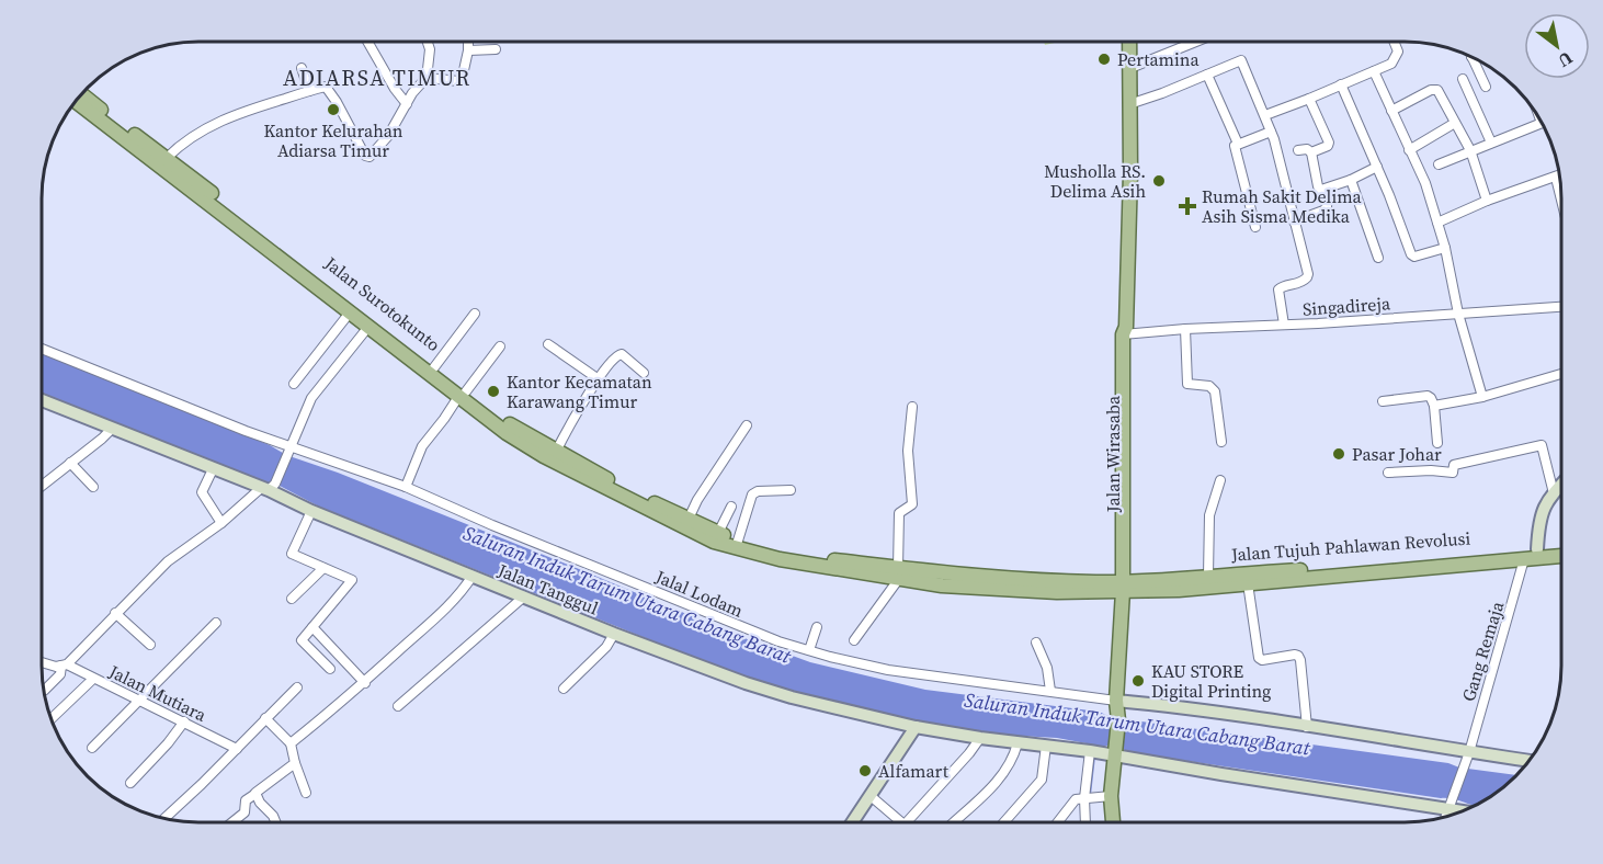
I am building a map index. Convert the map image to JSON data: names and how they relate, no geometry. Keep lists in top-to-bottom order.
{
  "streets": {
    "main road": ["Jalan Surotokunto", "Jalan Wirasaba", "Jalan Tujuh Pahlawan Revolusi"],
    "street": [
      "Singadireja",
      "Jalan Tanggul",
      "Jalal Lodam",
      "Gang Remaja",
      "Jalan Mutiara"
    ]
  },
  "crossings": [
    ["Singadireja", "Jalan Wirasaba"],
    ["Jalan Wirasaba", "Jalan Tujuh Pahlawan Revolusi"],
    ["Jalan Wirasaba", "Jalan Tanggul"],
    ["Jalan Wirasaba", "Jalal Lodam"],
    ["Jalan Tujuh Pahlawan Revolusi", "Gang Remaja"],
    ["Jalan Tanggul", "Gang Remaja"]
  ],
  "districts": ["ADIARSA TIMUR"],
  "water": ["Saluran Induk Tarum Utara Cabang Barat"],
  "places": {
    "other": [
      "Pertamina",
      "Kantor Kelurahan Adiarsa Timur",
      "Musholla RS. Delima Asih",
      "Kantor Kecamatan Karawang Timur",
      "Pasar Johar",
      "KAU STORE Digital Printing",
      "Alfamart"
    ],
    "health": ["Rumah Sakit Delima Asih Sisma Medika"]
  },
  "north": "bottom right"
}
